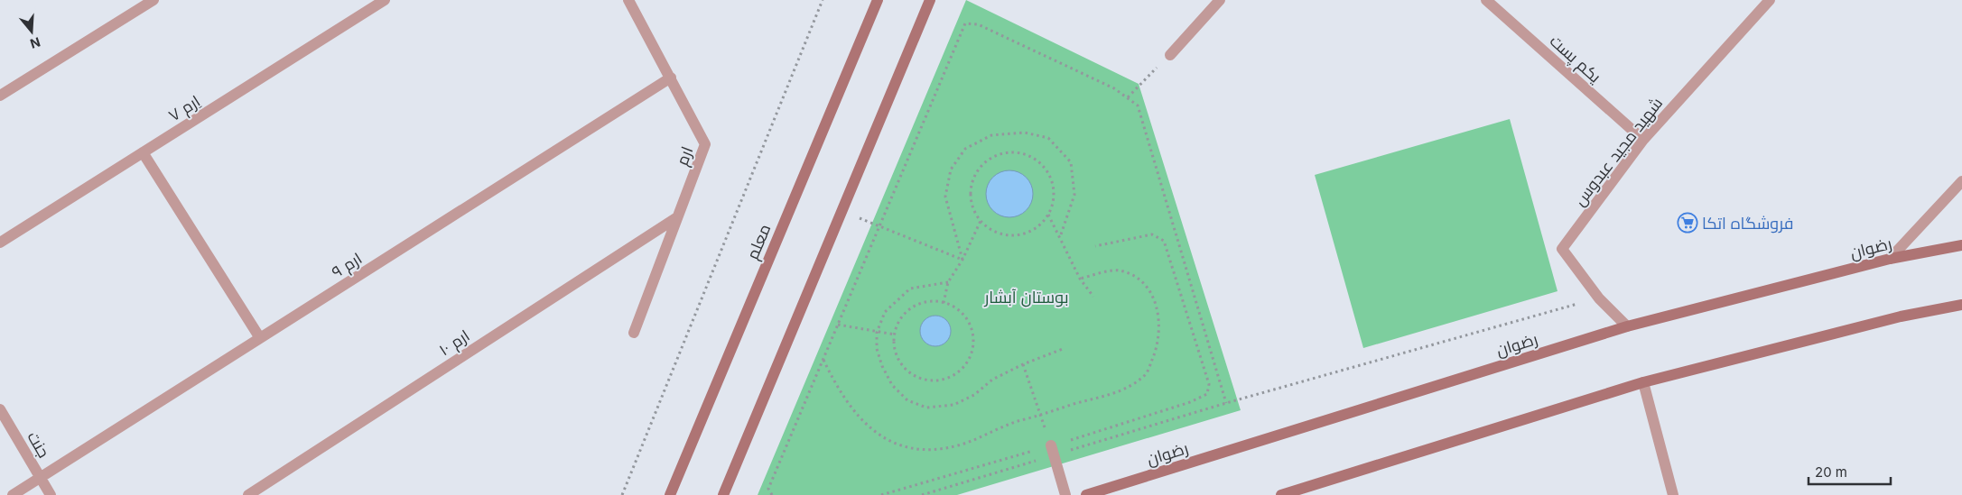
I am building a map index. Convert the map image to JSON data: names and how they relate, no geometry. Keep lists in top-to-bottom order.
{
  "streets": {
    "street": [
      "یکم پست",
      "اِرم ۷",
      "شهید مجید عبدوس",
      "ارم",
      "معلم",
      "رضوان",
      "ارم ۹",
      "ارم ۱۰",
      "جنت"
    ]
  },
  "crossings": [
    ["یکم پست", "شهید مجید عبدوس"],
    ["شهید مجید عبدوس", "رضوان"],
    ["ارم", "ارم ۹"],
    ["ارم", "ارم ۱۰"],
    ["ارم ۹", "جنت"]
  ],
  "parks": ["بوستان آبشار"],
  "places": {
    "supermarket": ["فروشگاه اتکا"]
  },
  "scale_bar": "20 m",
  "north": "bottom"
}
